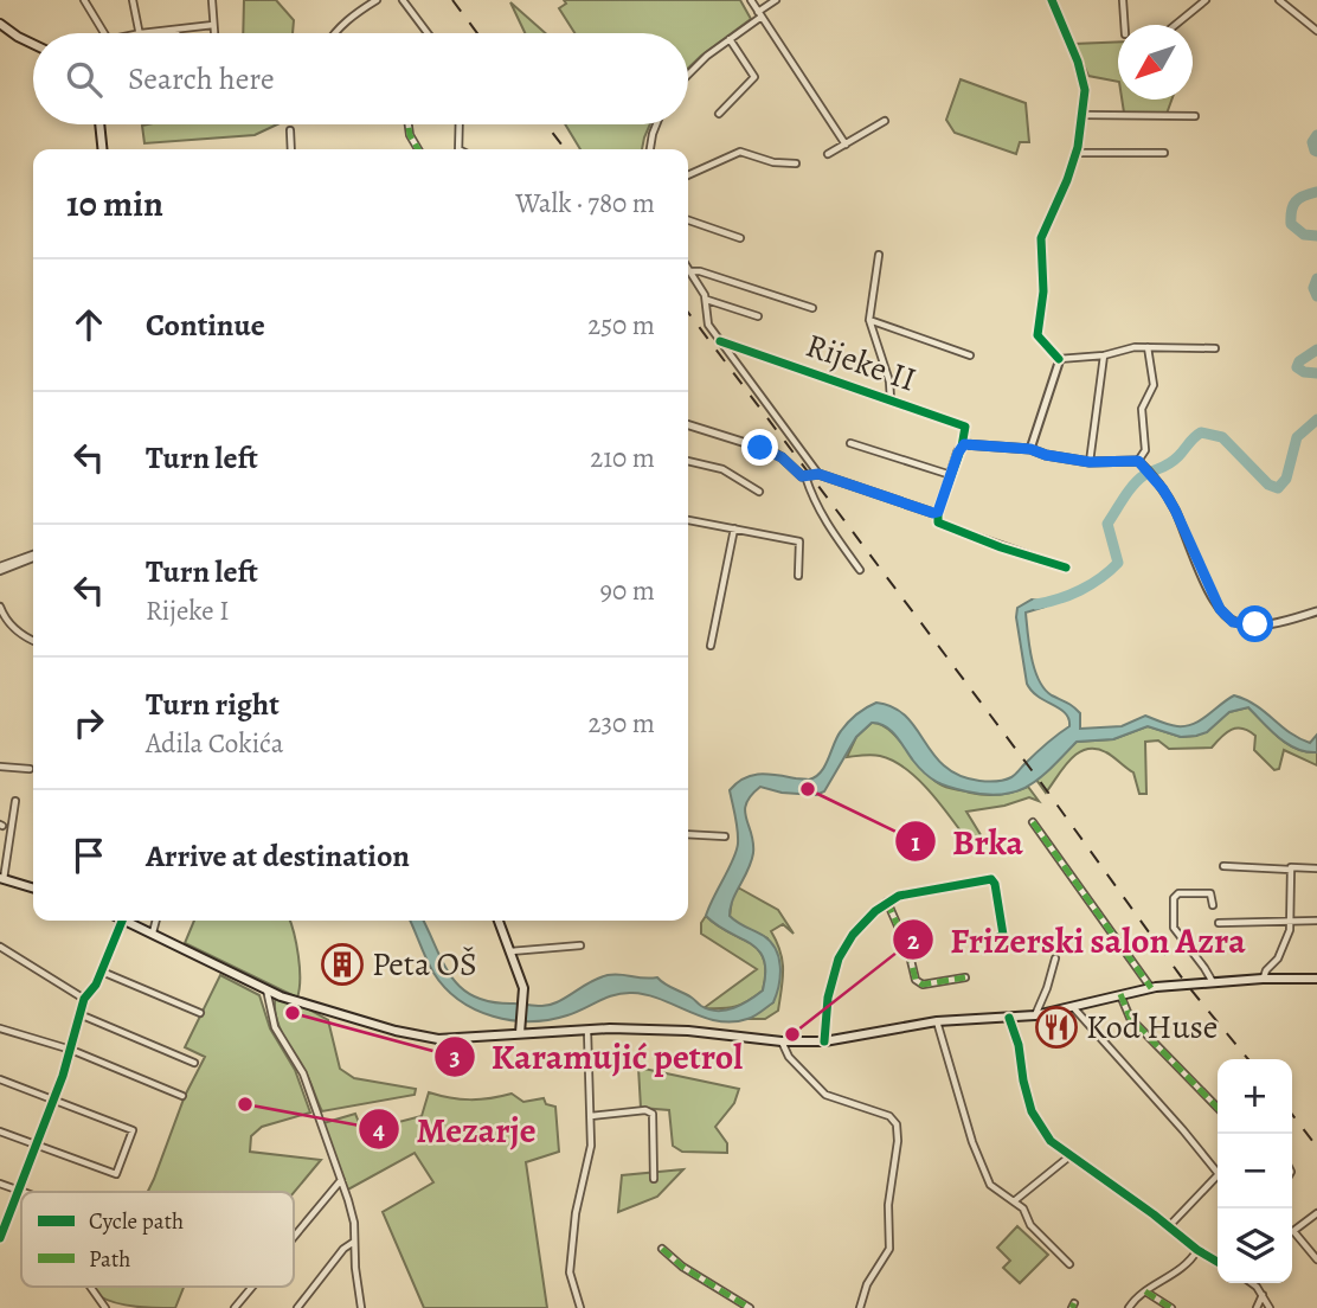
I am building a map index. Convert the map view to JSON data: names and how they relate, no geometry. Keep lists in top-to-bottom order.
{
  "streets": {
    "street": ["Rijeke II"]
  },
  "places": {
    "other": [
      "Brka",
      "Karamujić petrol",
      "Frizerski salon Azra",
      "Mezarje"
    ],
    "building": ["Peta OŠ"],
    "restaurant": ["Kod Huse"]
  },
  "legend": ["Cycle path", "Path"],
  "north": "bottom left",
  "page": {
    "search": "Search here",
    "heading": ["10 min", "Walk · 780 m"],
    "list": [
      ["Continue", "250 m"],
      ["Turn left", "210 m"],
      ["Turn left", "Rijeke I", "90 m"],
      ["Turn right", "Adila Cokića", "230 m"],
      "Arrive at destination"
    ],
    "map_buttons": ["+", "−"]
  }
}
